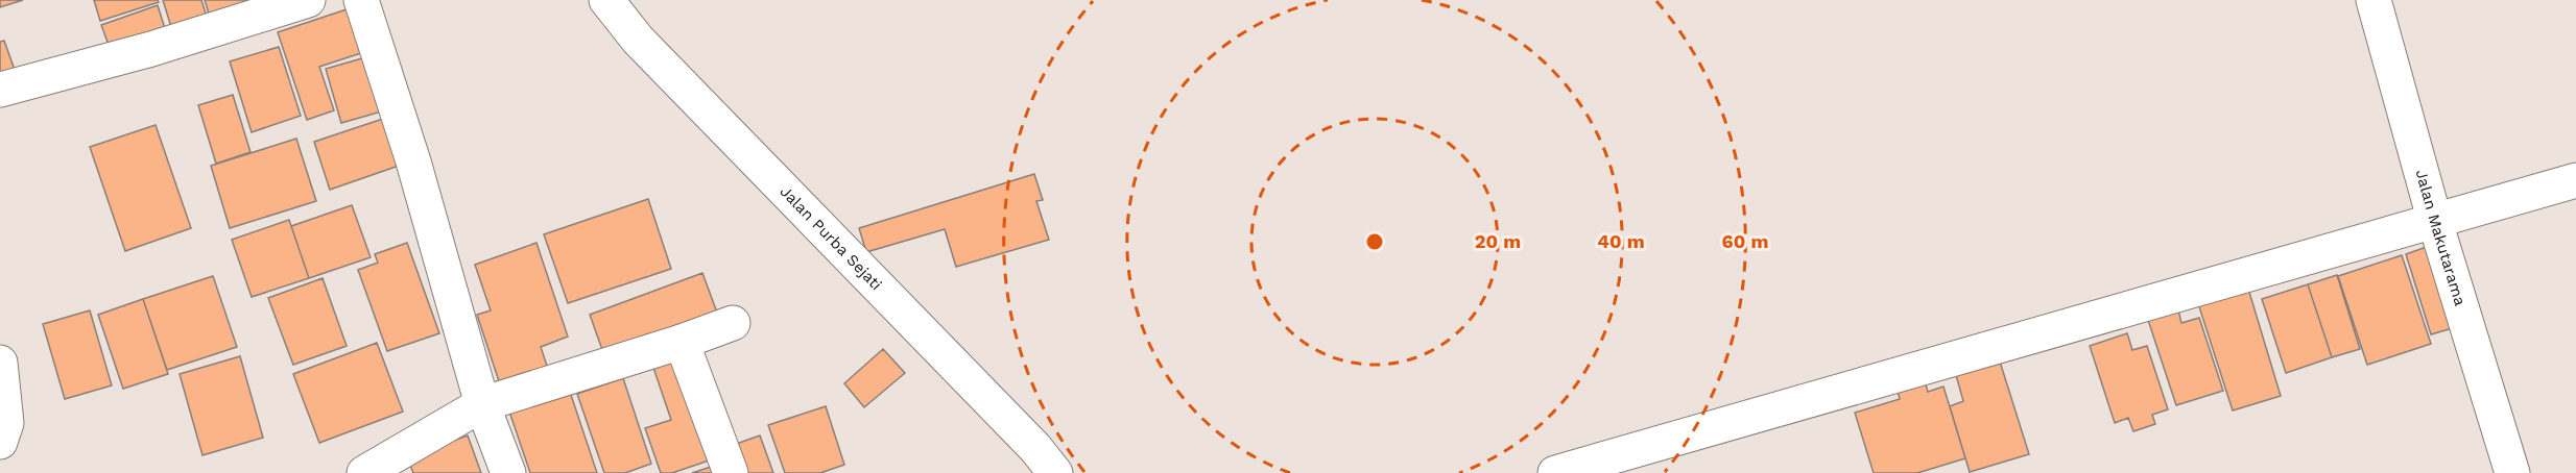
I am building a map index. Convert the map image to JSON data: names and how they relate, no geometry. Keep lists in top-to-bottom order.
{
  "streets": {
    "street": ["Jalan Purba Sejati", "Jalan Makutarama"]
  },
  "rings": ["20 m", "40 m", "60 m"]
}
